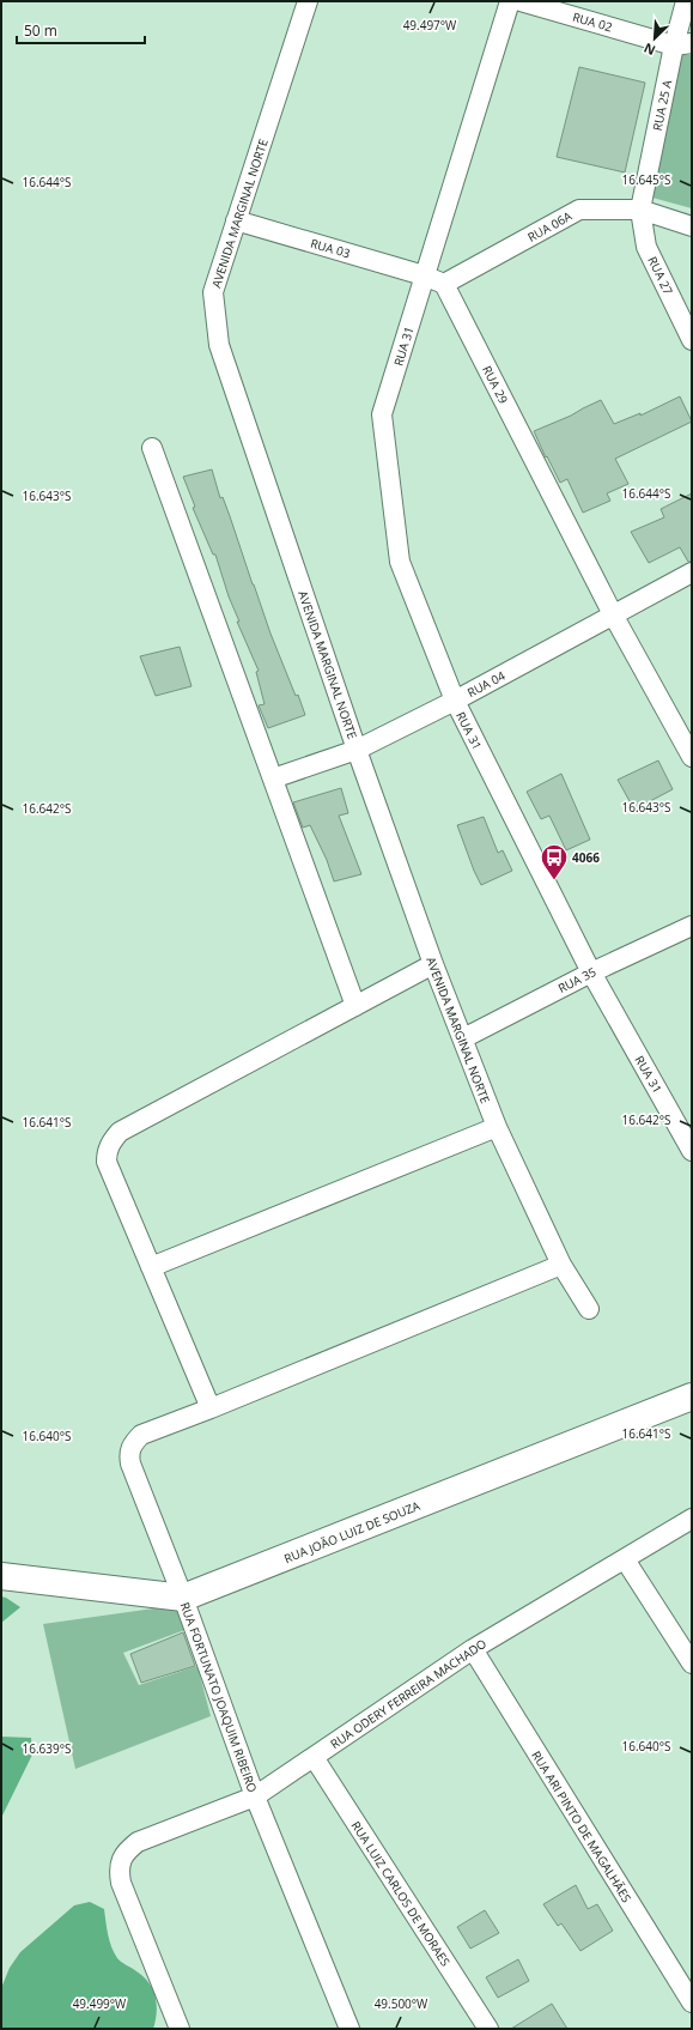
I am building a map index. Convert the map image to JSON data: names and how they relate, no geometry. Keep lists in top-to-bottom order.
{
  "streets": {
    "street": [
      "RUA 02",
      "RUA 25 A",
      "AVENIDA MARGINAL NORTE",
      "RUA 06A",
      "RUA 03",
      "RUA 27",
      "RUA 31",
      "RUA 29",
      "RUA 04",
      "RUA 35",
      "RUA JOÃO LUIZ DE SOUZA",
      "RUA ODERY FERREIRA MACHADO",
      "RUA FORTUNATO JOAQUIM RIBEIRO",
      "RUA ARI PINTO DE MAGALHÃES",
      "RUA LUIZ CARLOS DE MORAES"
    ]
  },
  "crossings": [
    ["RUA 02", "RUA 25 A"],
    ["RUA 25 A", "RUA 06A"],
    ["RUA 25 A", "RUA 27"],
    ["AVENIDA MARGINAL NORTE", "RUA 03"],
    ["AVENIDA MARGINAL NORTE", "RUA 04"],
    ["AVENIDA MARGINAL NORTE", "RUA 35"],
    ["RUA 06A", "RUA 27"],
    ["RUA 06A", "RUA 29"],
    ["RUA 03", "RUA 31"],
    ["RUA 31", "RUA 04"],
    ["RUA 31", "RUA 35"],
    ["RUA 29", "RUA 04"],
    ["RUA JOÃO LUIZ DE SOUZA", "RUA FORTUNATO JOAQUIM RIBEIRO"],
    ["RUA ODERY FERREIRA MACHADO", "RUA FORTUNATO JOAQUIM RIBEIRO"],
    ["RUA ODERY FERREIRA MACHADO", "RUA ARI PINTO DE MAGALHÃES"],
    ["RUA ODERY FERREIRA MACHADO", "RUA LUIZ CARLOS DE MORAES"]
  ],
  "places": {
    "bus stop": ["4066"]
  },
  "scale_bar": "50 m",
  "north": "bottom left",
  "coordinates": [
    "49.497°W",
    "16.645°S",
    "16.644°S",
    "16.643°S",
    "16.642°S",
    "16.641°S",
    "16.640°S",
    "16.639°S",
    "49.499°W",
    "49.500°W"
  ]
}
